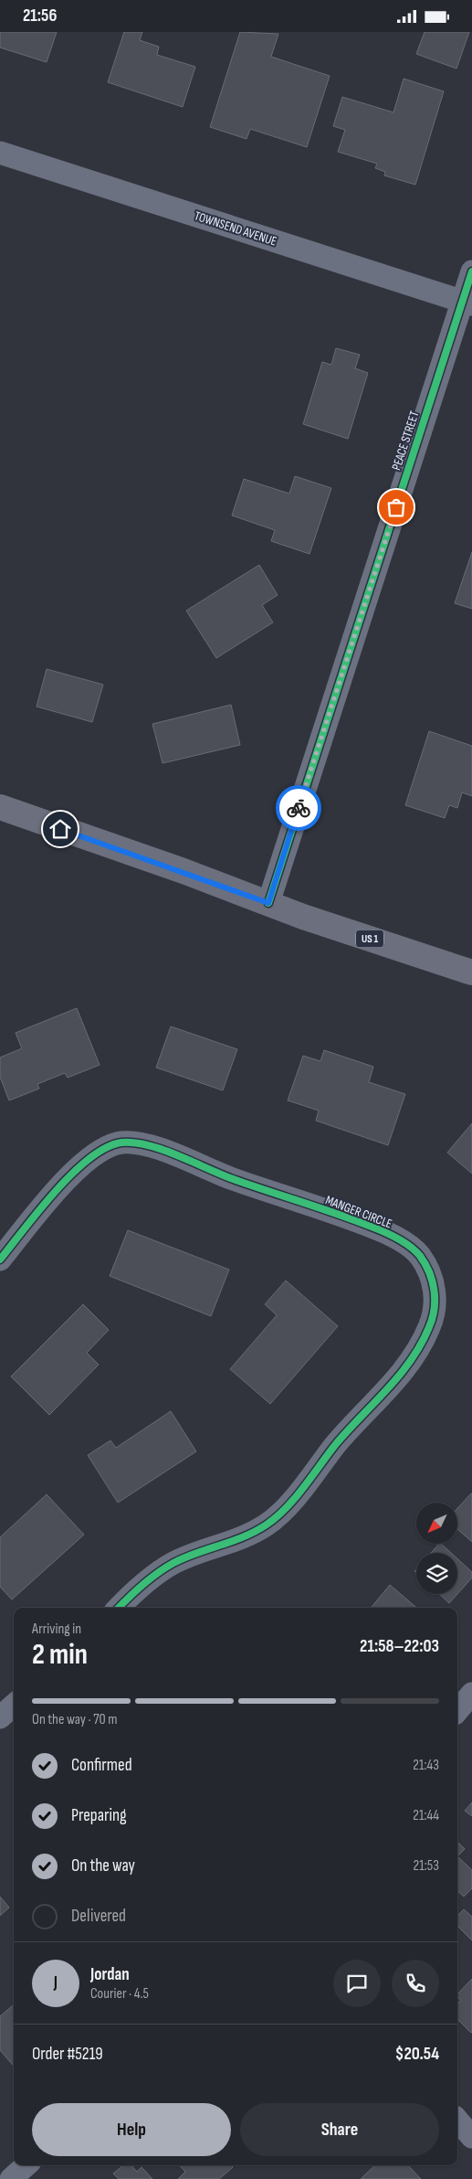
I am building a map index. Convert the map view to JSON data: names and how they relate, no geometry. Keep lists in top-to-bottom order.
{
  "streets": {
    "main road": ["US 1"],
    "street": ["TOWNSEND AVENUE", "PEACE STREET", "MANGER CIRCLE"]
  },
  "crossings": [
    ["TOWNSEND AVENUE", "PEACE STREET"],
    ["PEACE STREET", "US 1"]
  ],
  "north": "bottom left",
  "page": {
    "status": "21:56",
    "heading": ["2 min", "Arriving in", "21:58–22:03"],
    "panel": [
      "Jordan",
      "Courier · 4.5",
      "Order #5219",
      "$20.54"
    ],
    "bar": "On the way · 70 m",
    "list": [
      ["Confirmed", "21:43"],
      ["Preparing", "21:44"],
      ["On the way", "21:53"],
      "Delivered"
    ],
    "round": "J",
    "buttons": ["Help", "Share"]
  }
}
